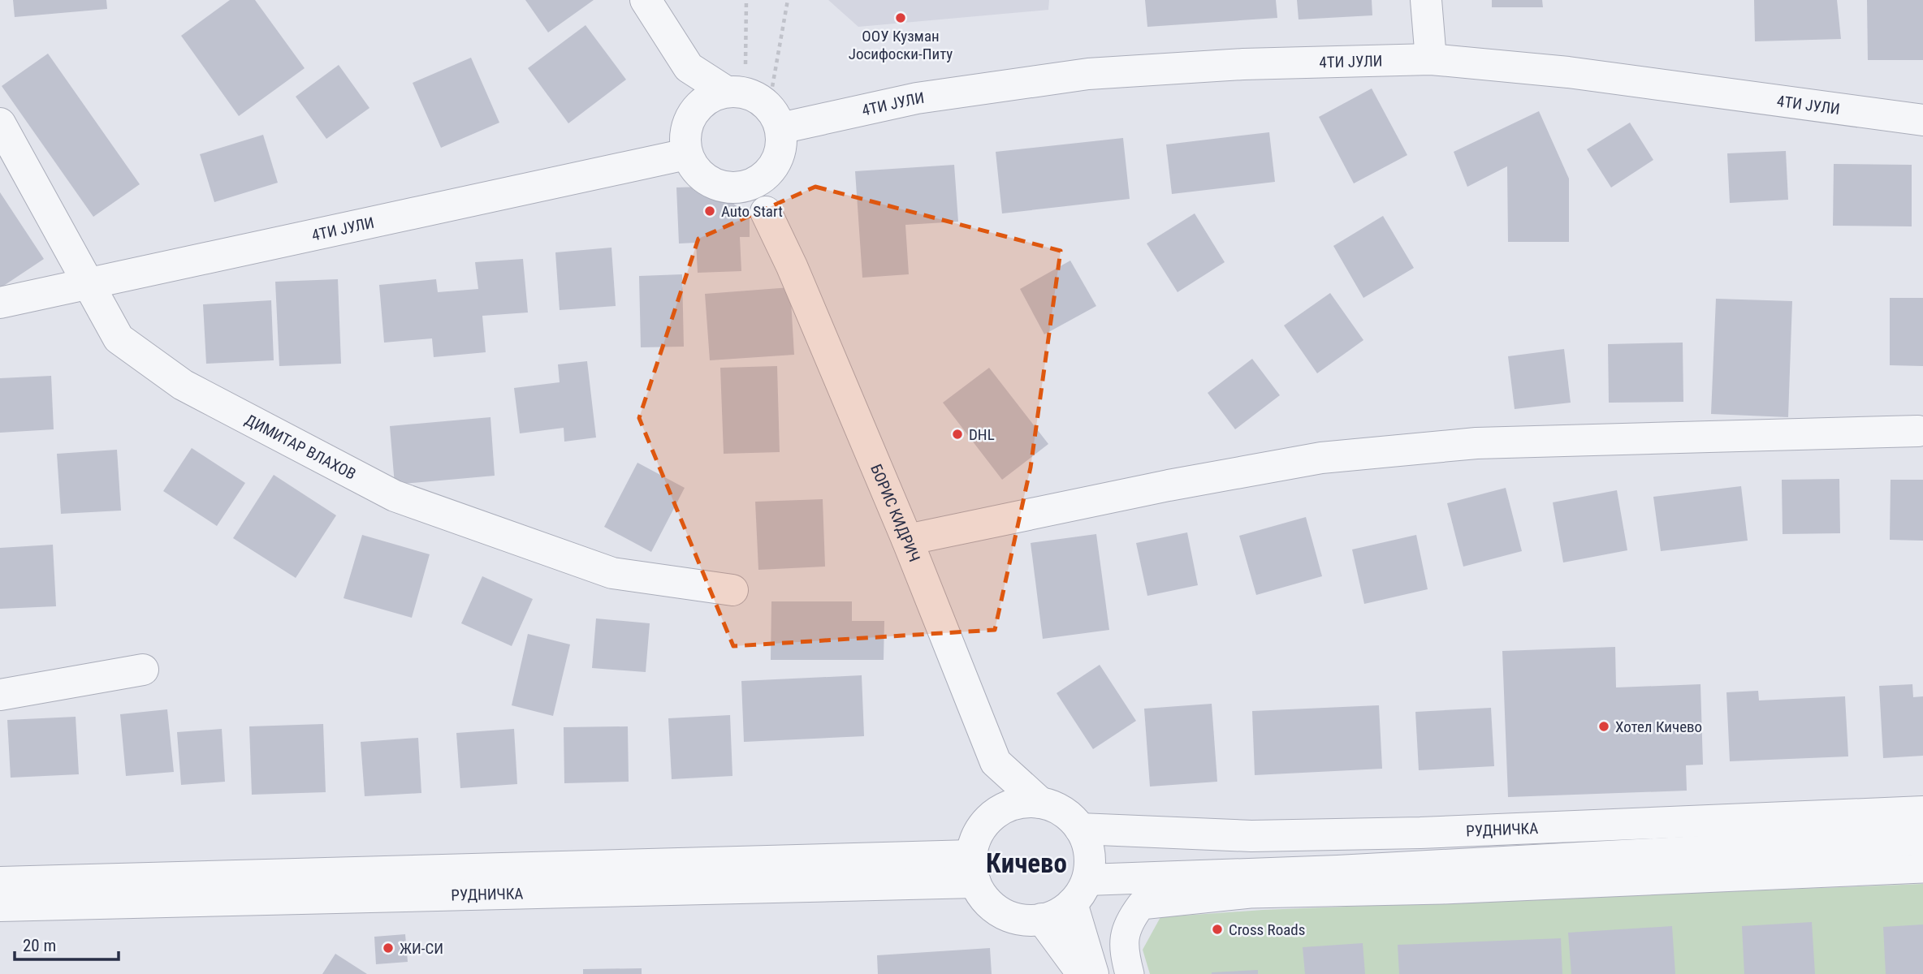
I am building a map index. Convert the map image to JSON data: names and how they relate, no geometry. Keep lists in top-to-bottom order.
{
  "streets": {
    "street": [
      "4ТИ ЈУЛИ",
      "ДИМИТАР ВЛАХОВ",
      "БОРИС КИДРИЧ",
      "РУДНИЧКА"
    ]
  },
  "crossings": [
    ["4ТИ ЈУЛИ", "ДИМИТАР ВЛАХОВ"],
    ["БОРИС КИДРИЧ", "РУДНИЧКА"]
  ],
  "districts": ["Кичево"],
  "places": [
    "ООУ Кузман Јосифоски-Питу",
    "Auto Start",
    "DHL",
    "Хотел Кичево",
    "Cross Roads",
    "ЖИ-СИ"
  ],
  "scale_bar": "20 m"
}
